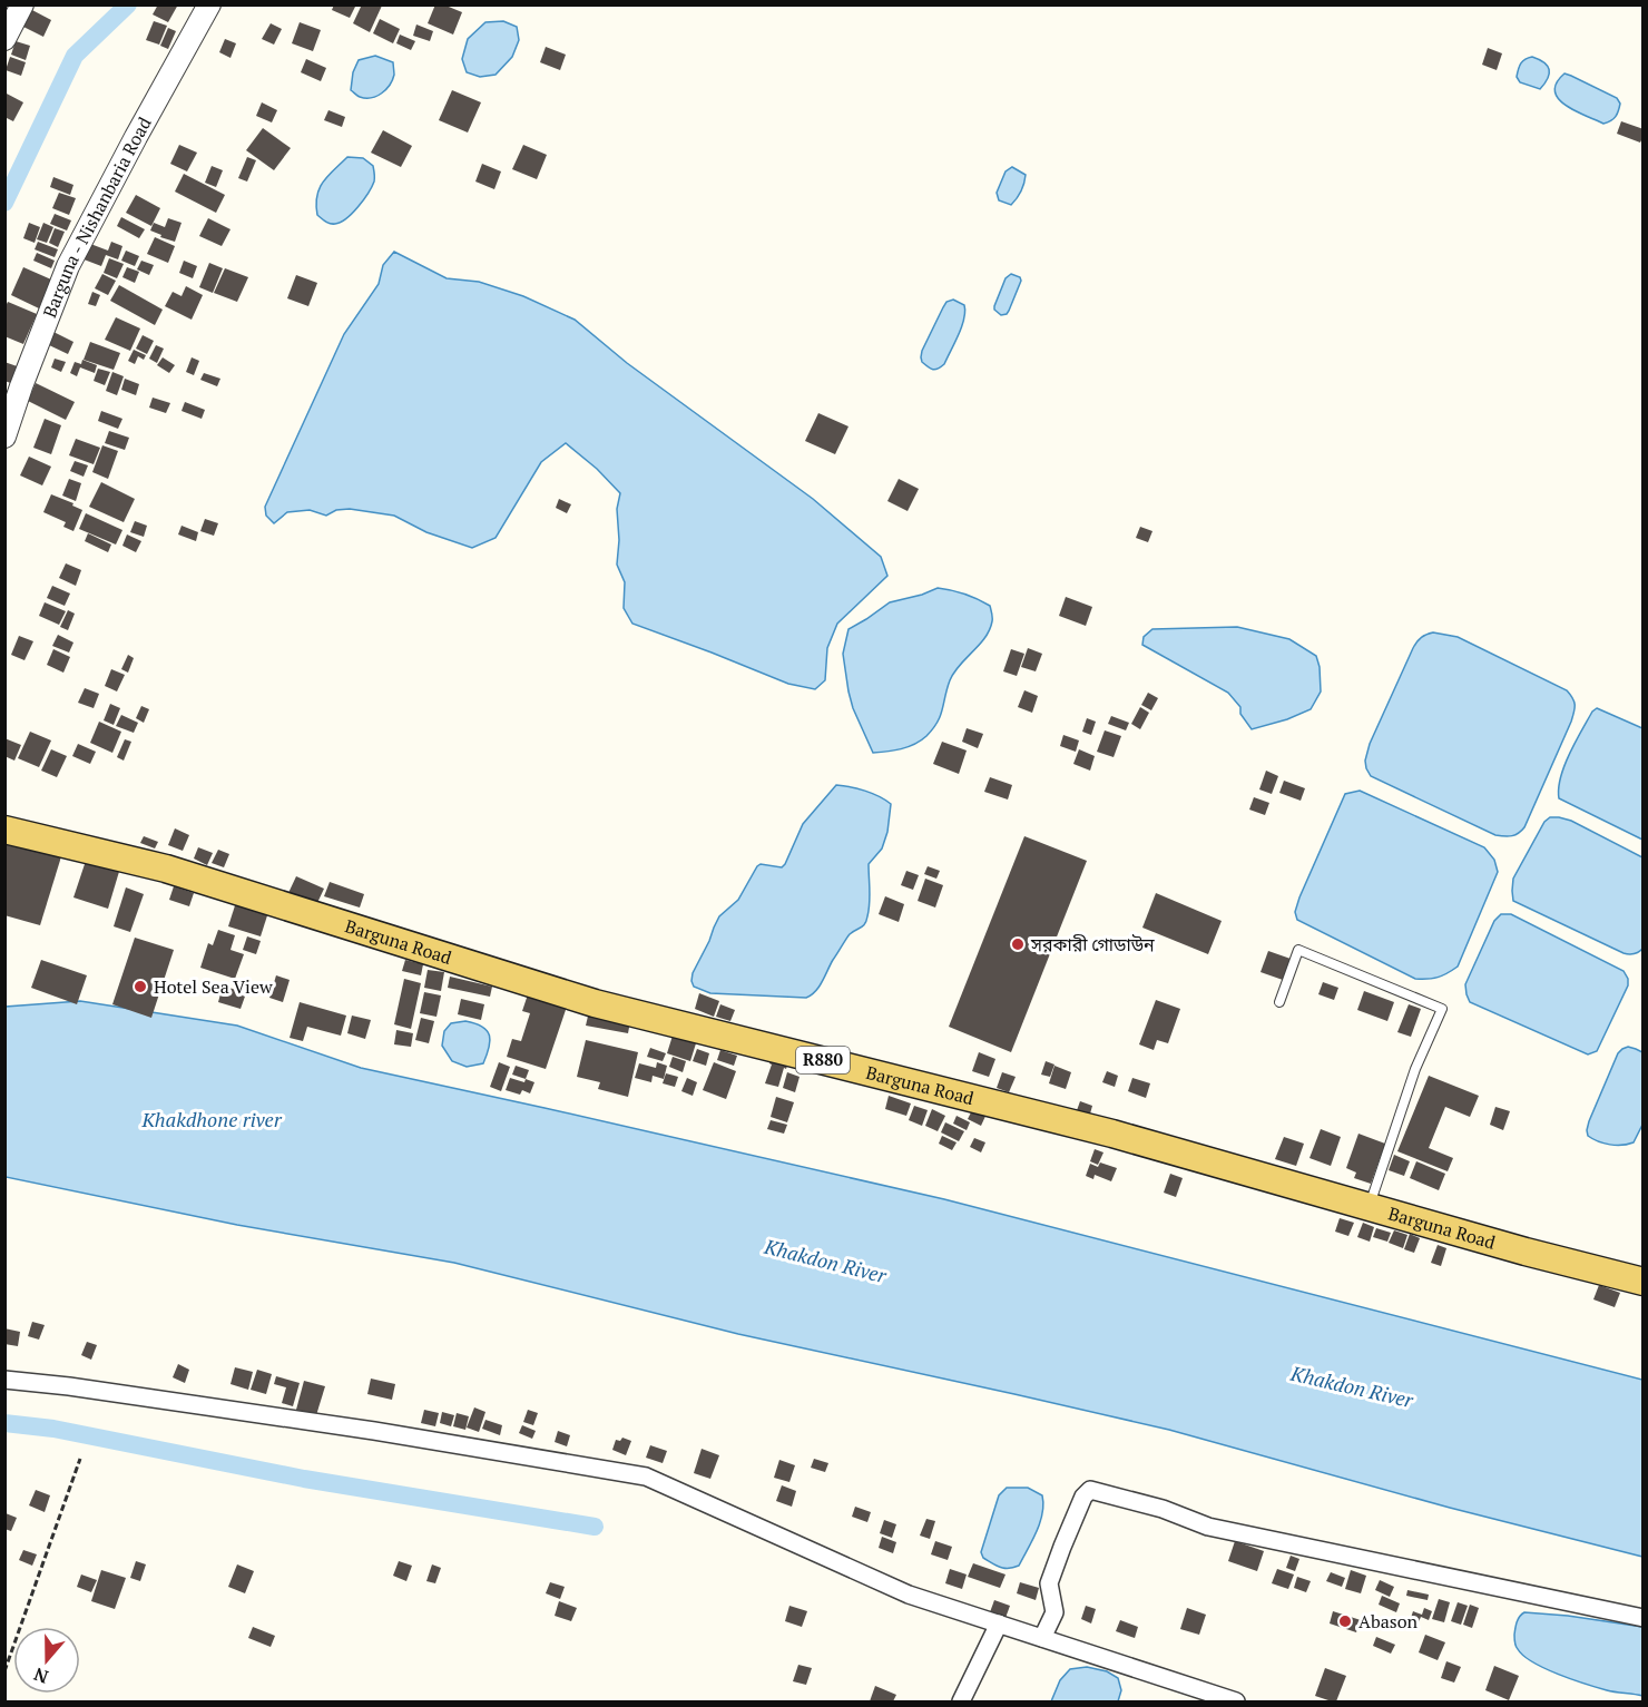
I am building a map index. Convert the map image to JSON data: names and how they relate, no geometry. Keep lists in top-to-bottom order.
{
  "streets": {
    "main road": ["Barguna Road", "R880"],
    "street": ["Barguna - Nishanbaria Road"]
  },
  "water": ["Khakdhone river", "Khakdon River"],
  "places": ["সরকারী গোডাউন", "Hotel Sea View", "Abason"],
  "north": "bottom"
}
